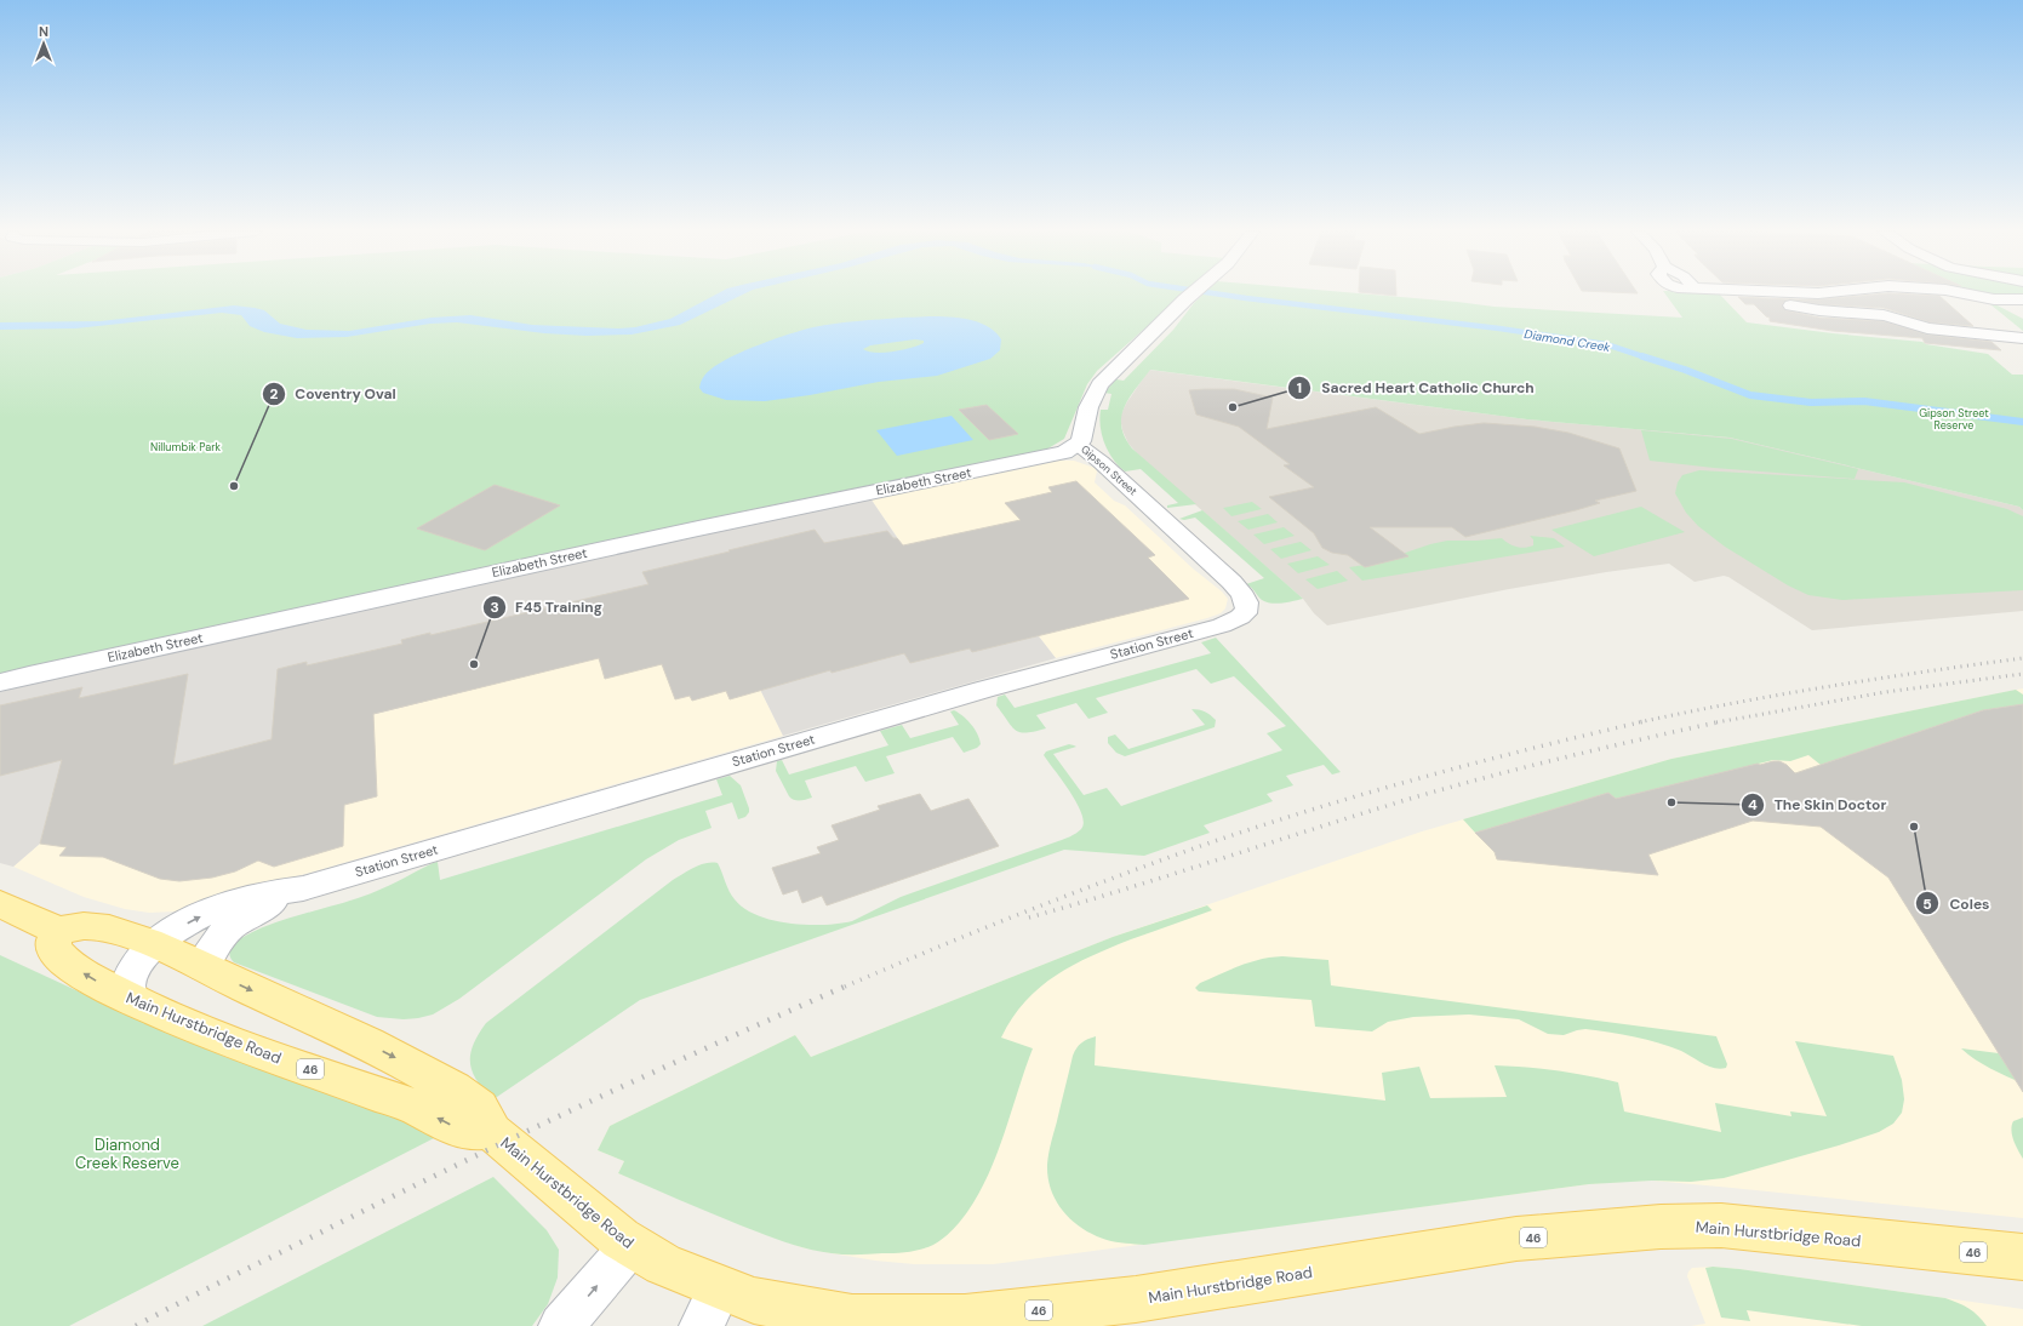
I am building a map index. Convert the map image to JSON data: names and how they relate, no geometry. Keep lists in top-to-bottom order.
{
  "streets": {
    "main road": ["Main Hurstbridge Road", "46"],
    "street": ["Gipson Street", "Elizabeth Street", "Station Street"]
  },
  "crossings": [
    ["Gipson Street", "Elizabeth Street"],
    ["Gipson Street", "Station Street"],
    ["Station Street", "Main Hurstbridge Road"]
  ],
  "water": ["Diamond Creek"],
  "parks": ["Gipson Street Reserve", "Nillumbik Park", "Diamond Creek Reserve"],
  "places": [
    "Sacred Heart Catholic Church",
    "Coventry Oval",
    "F45 Training",
    "The Skin Doctor",
    "Coles"
  ],
  "north": "top"
}
